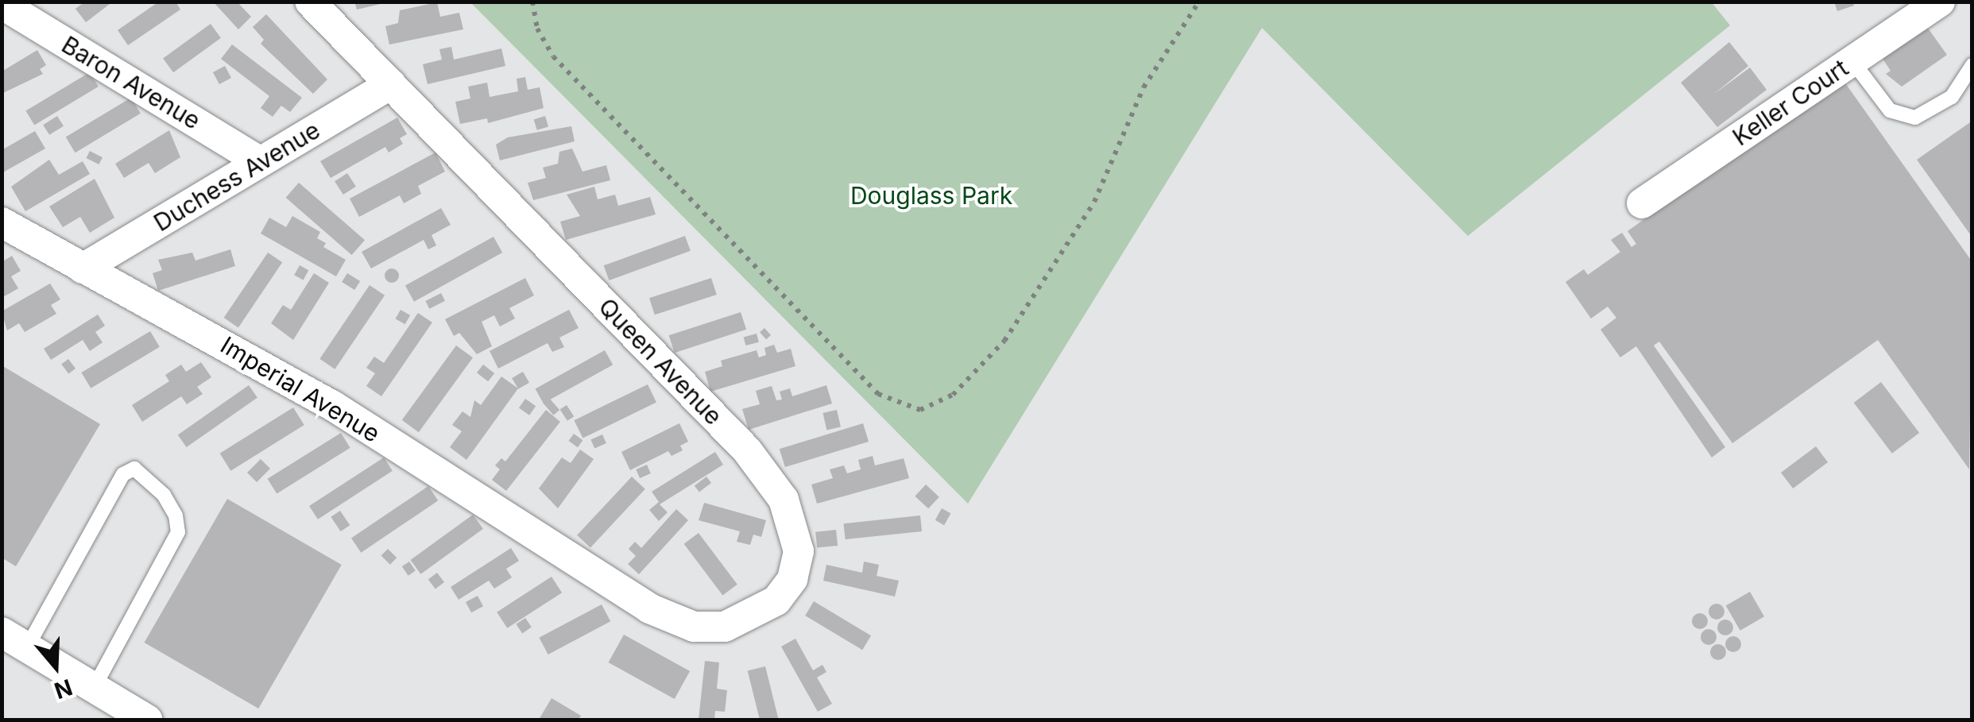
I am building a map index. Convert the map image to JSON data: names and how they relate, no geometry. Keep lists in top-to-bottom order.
{
  "streets": {
    "street": [
      "Baron Avenue",
      "Keller Court",
      "Duchess Avenue",
      "Queen Avenue",
      "Imperial Avenue"
    ]
  },
  "crossings": [
    ["Baron Avenue", "Duchess Avenue"],
    ["Duchess Avenue", "Queen Avenue"],
    ["Duchess Avenue", "Imperial Avenue"],
    ["Queen Avenue", "Imperial Avenue"]
  ],
  "parks": ["Douglass Park"],
  "north": "bottom"
}
